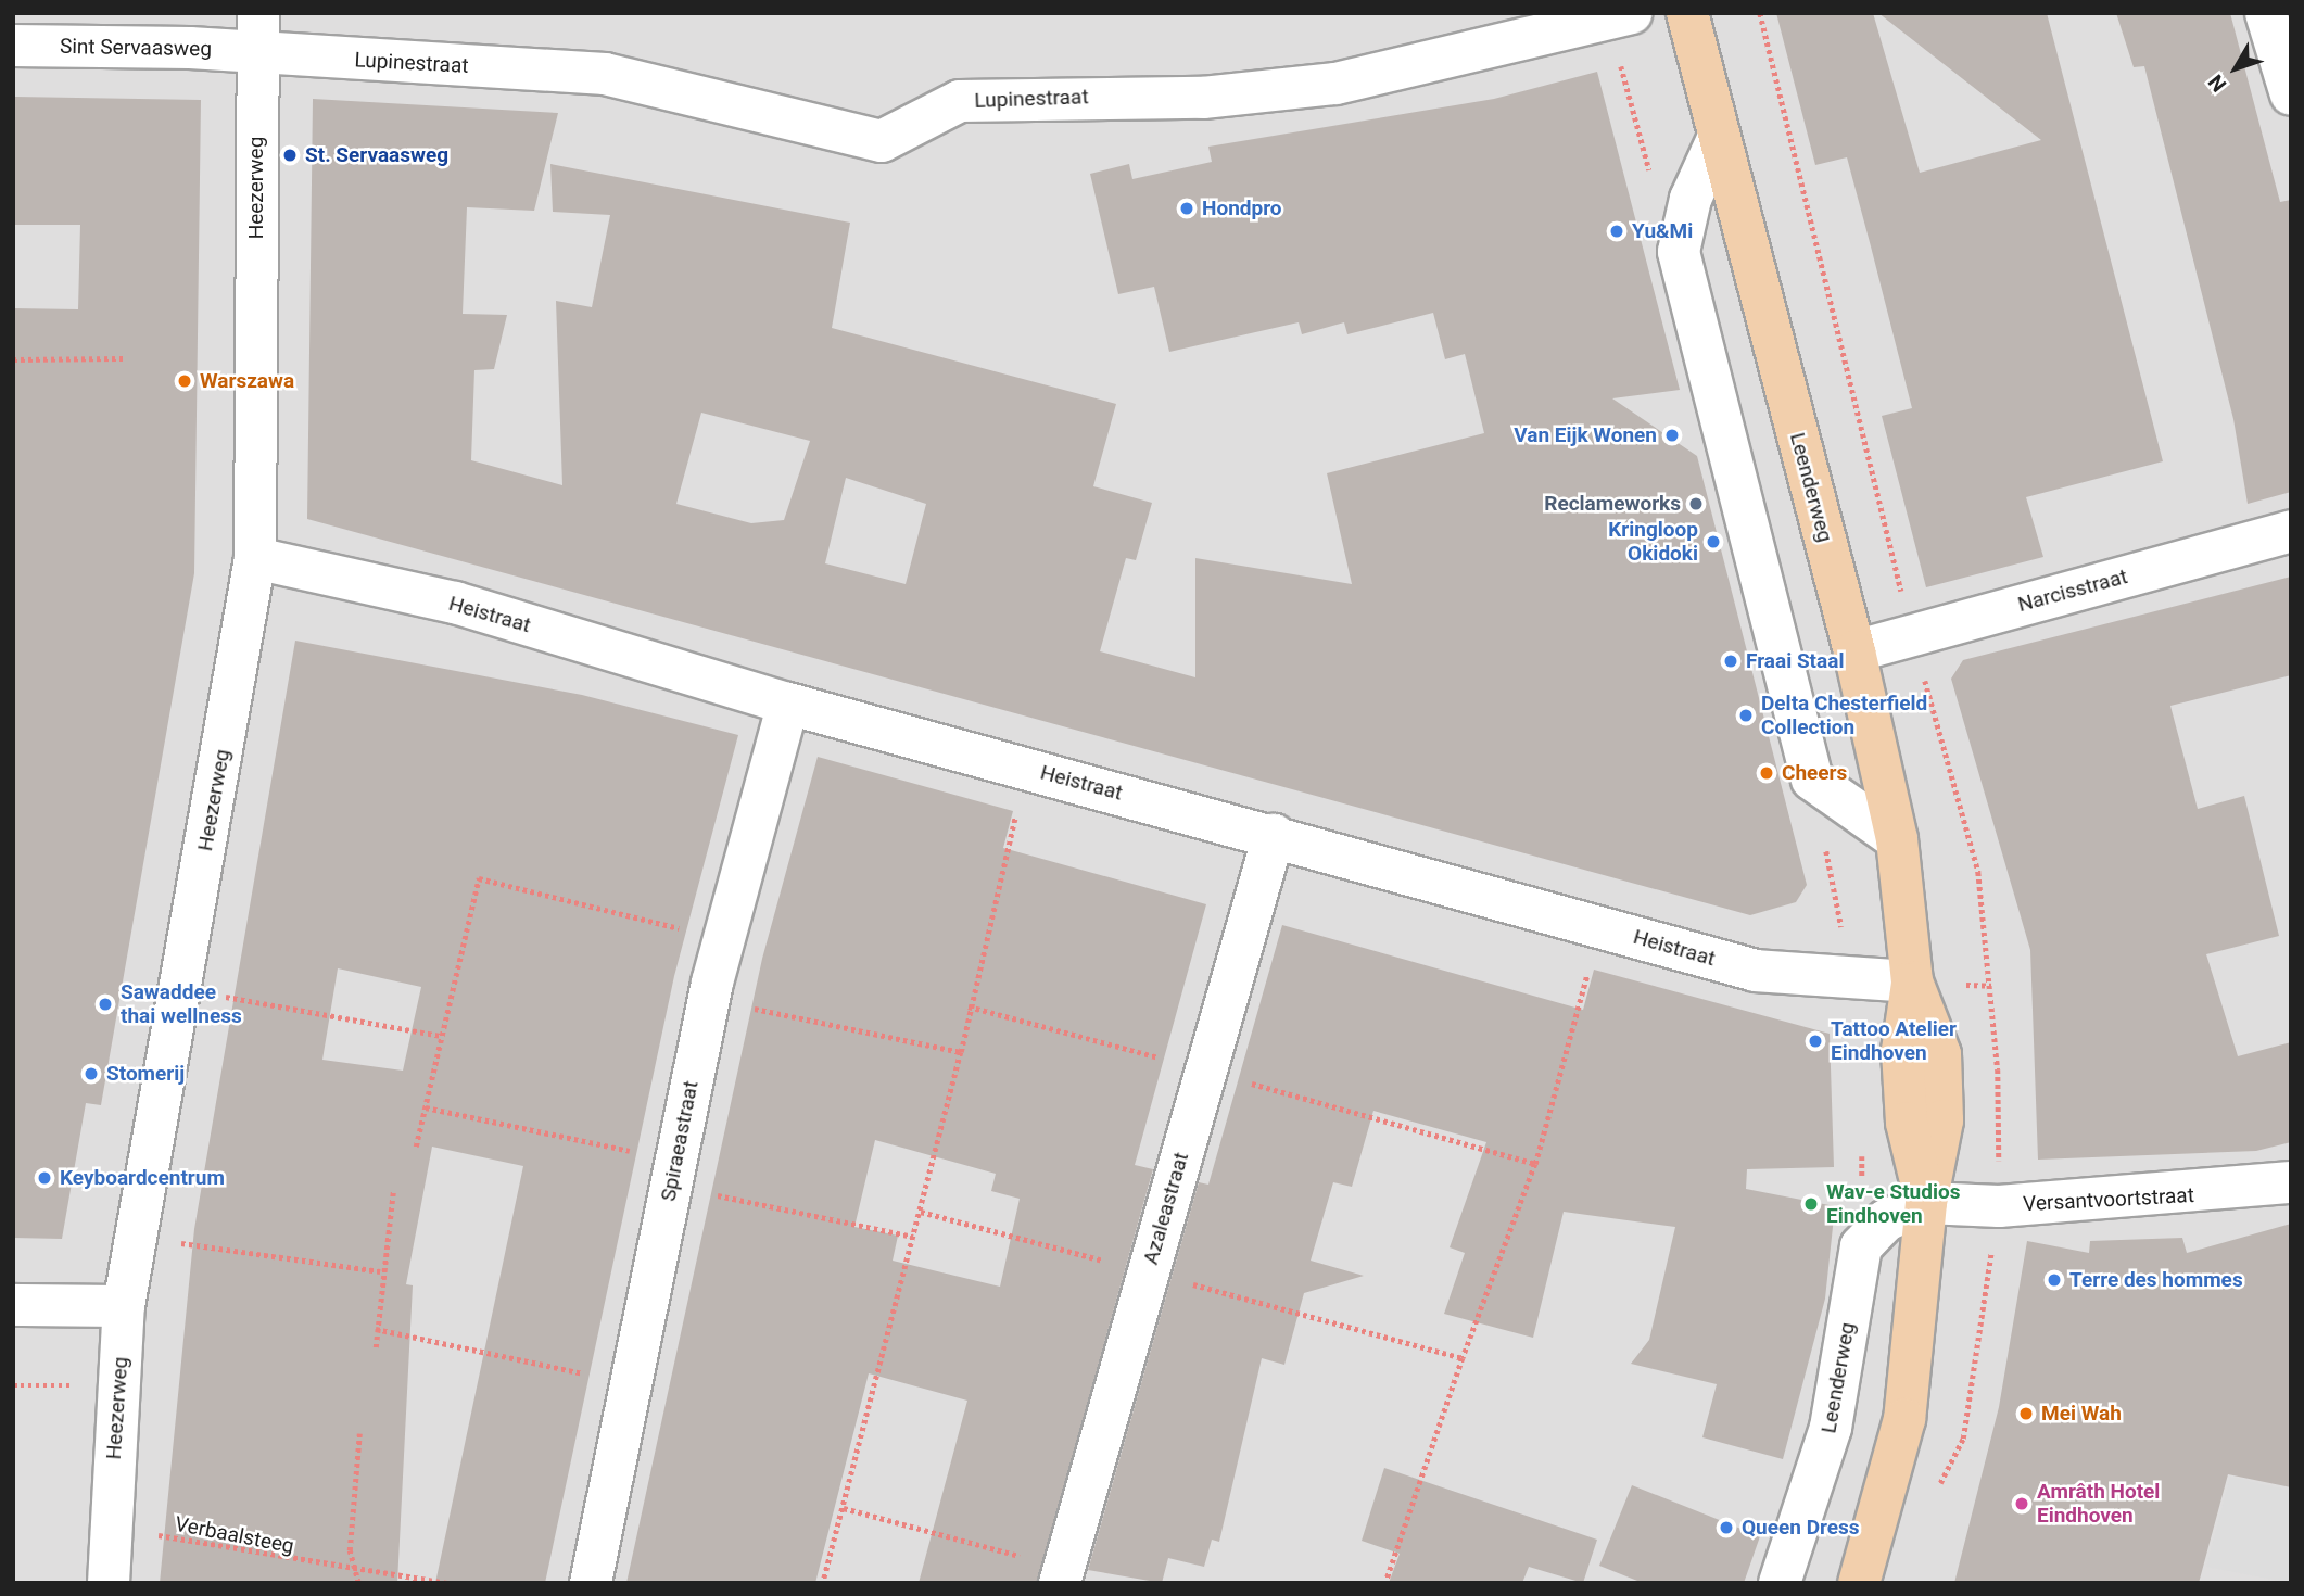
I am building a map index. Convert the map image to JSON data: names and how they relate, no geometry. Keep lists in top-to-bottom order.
{
  "streets": {
    "main road": ["Leenderweg"],
    "street": [
      "Sint Servaasweg",
      "Lupinestraat",
      "Heezerweg",
      "Narcisstraat",
      "Heistraat",
      "Spiraeastraat",
      "Versantvoortstraat",
      "Azaleastraat"
    ],
    "path": ["Verbaalsteeg"]
  },
  "crossings": [
    ["Sint Servaasweg", "Lupinestraat"],
    ["Sint Servaasweg", "Heezerweg"],
    ["Lupinestraat", "Heezerweg"],
    ["Heezerweg", "Heistraat"],
    ["Heezerweg", "Verbaalsteeg"],
    ["Leenderweg", "Narcisstraat"],
    ["Leenderweg", "Heistraat"],
    ["Leenderweg", "Versantvoortstraat"],
    ["Heistraat", "Spiraeastraat"],
    ["Heistraat", "Azaleastraat"]
  ],
  "places": [
    "St. Servaasweg",
    "Hondpro",
    "Yu&Mi",
    "Warszawa",
    "Van Eijk Wonen",
    "Reclameworks",
    "Kringloop Okidoki",
    "Fraai Staal",
    "Delta Chesterfield Collection",
    "Cheers",
    "Sawaddee thai wellness",
    "Tattoo Atelier Eindhoven",
    "Stomerij",
    "Keyboardcentrum",
    "Wav-e Studios Eindhoven",
    "Terre des hommes",
    "Mei Wah",
    "Amrâth Hotel Eindhoven",
    "Queen Dress"
  ],
  "north": "bottom left"
}
